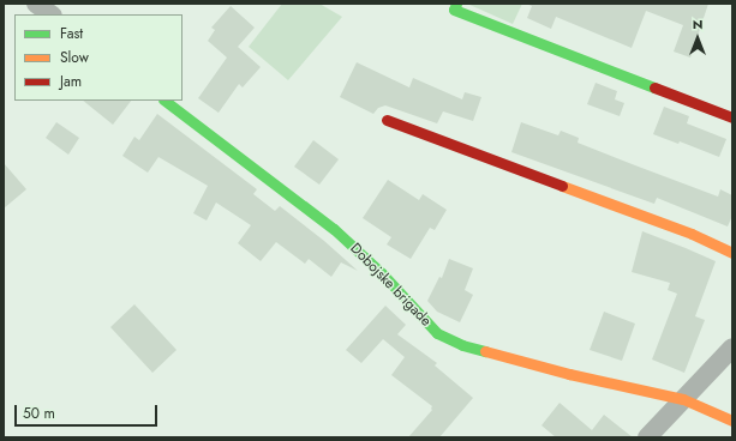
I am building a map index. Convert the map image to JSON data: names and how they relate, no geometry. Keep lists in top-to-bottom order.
{
  "streets": {
    "street": ["Dobojske brigade"]
  },
  "legend": ["Fast", "Slow", "Jam"],
  "scale_bar": "50 m",
  "north": "top"
}
